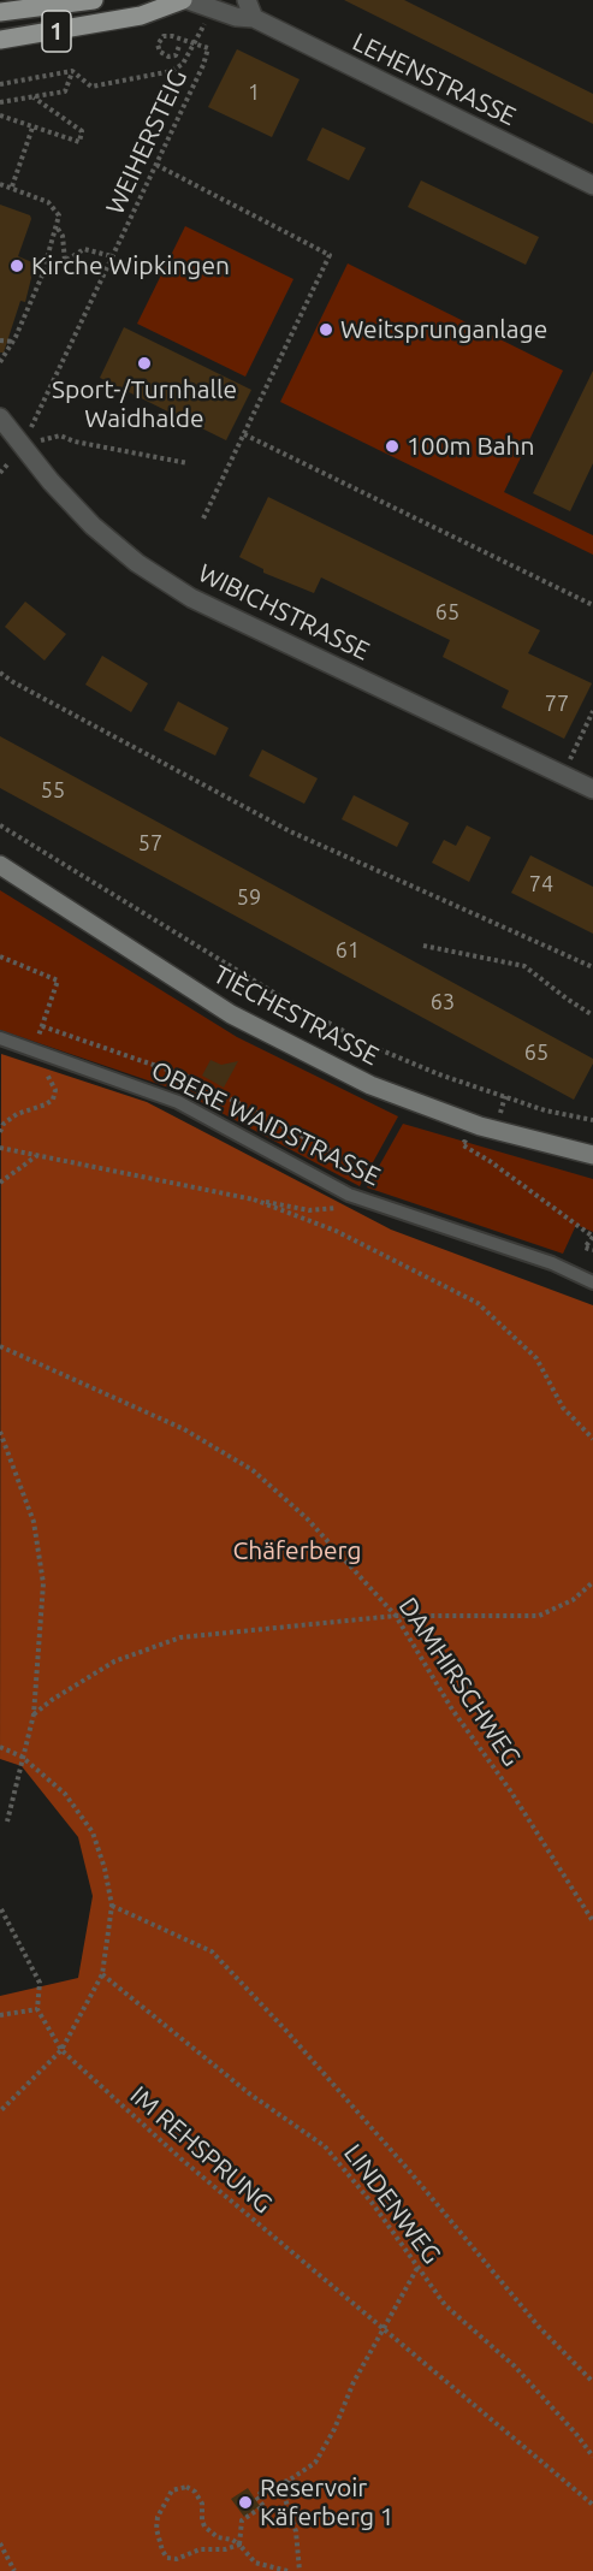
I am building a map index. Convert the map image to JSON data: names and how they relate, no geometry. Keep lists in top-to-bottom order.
{
  "streets": {
    "main road": ["1"],
    "street": ["LEHENSTRASSE", "WIBICHSTRASSE", "TIÈCHESTRASSE"],
    "lane": ["OBERE WAIDSTRASSE"],
    "path": [
      "WEIHERSTEIG",
      "DAMHIRSCHWEG",
      "IM REHSPRUNG",
      "LINDENWEG"
    ]
  },
  "crossings": [
    ["1", "LEHENSTRASSE"],
    ["WEIHERSTEIG", "WIBICHSTRASSE"]
  ],
  "parks": ["Chäferberg"],
  "places": [
    "Kirche Wipkingen",
    "Weitsprunganlage",
    "Sport-/Turnhalle Waidhalde",
    "100m Bahn",
    "Reservoir Käferberg 1"
  ],
  "house_numbers": [
    "1",
    "65",
    "77",
    "55",
    "57",
    "74",
    "59",
    "61",
    "63",
    "65"
  ]
}
